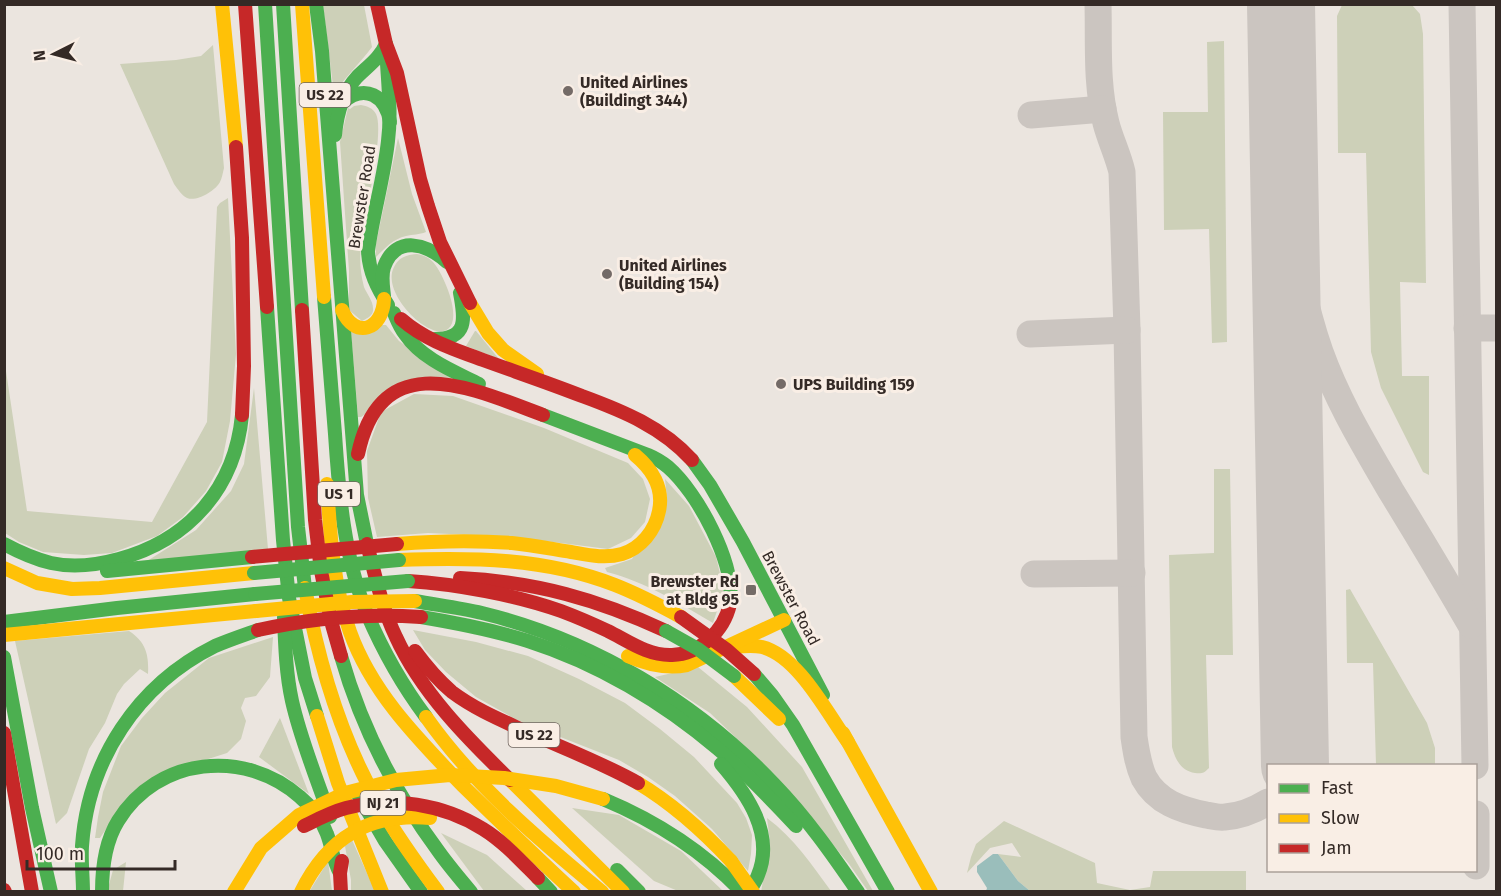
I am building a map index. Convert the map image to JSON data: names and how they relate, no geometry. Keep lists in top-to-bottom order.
{
  "streets": {
    "main road": [
      "US 22",
      "Brewster Road",
      "US 1",
      "NJ 21"
    ]
  },
  "places": {
    "other": ["United Airlines (Buildingt 344)", "United Airlines (Building 154)", "UPS Building 159"],
    "transit": ["Brewster Rd at Bldg 95"]
  },
  "legend": ["Fast", "Slow", "Jam"],
  "scale_bar": "100 m",
  "north": "left"
}
